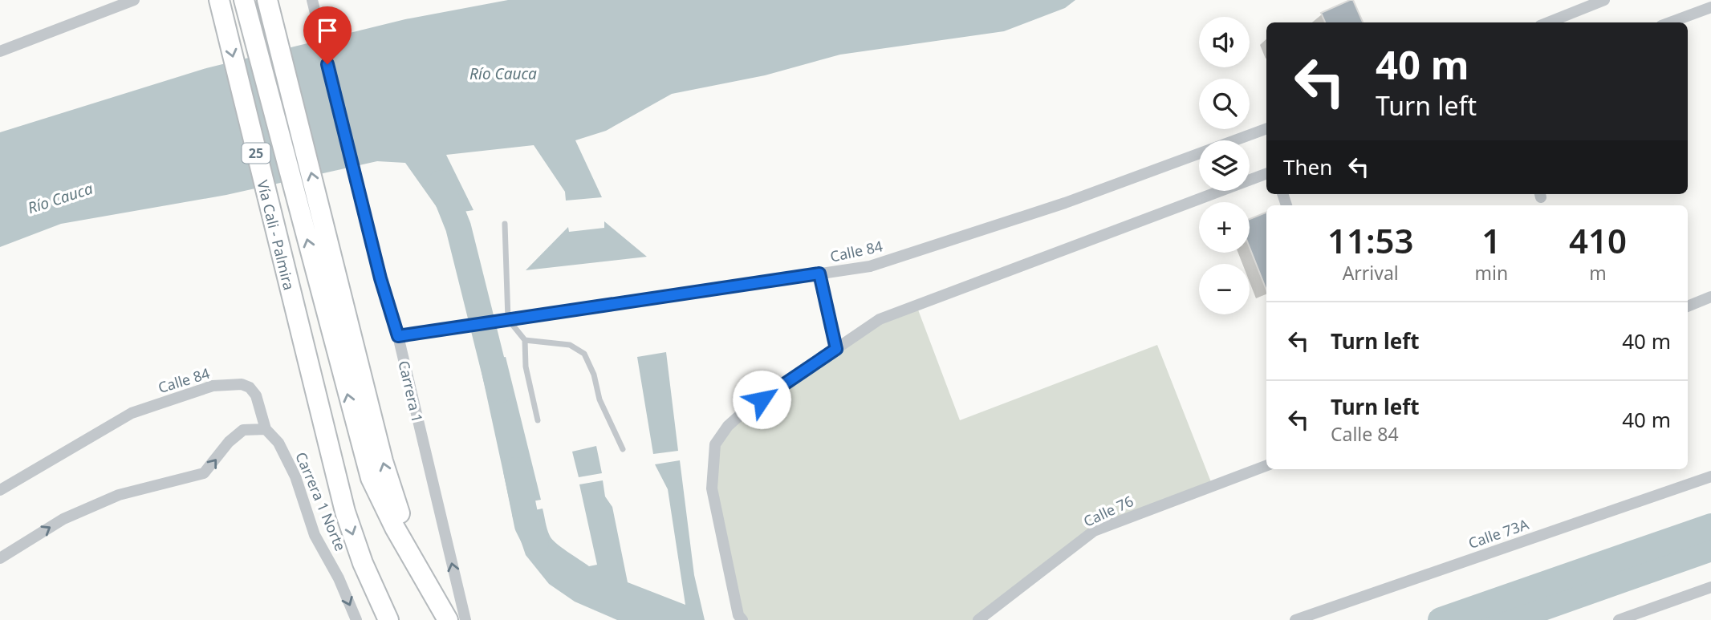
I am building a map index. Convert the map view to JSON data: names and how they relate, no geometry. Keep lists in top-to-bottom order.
{
  "streets": {
    "highway": ["25", "Vía Cali - Palmira"],
    "street": [
      "Calle 84",
      "Carrera 1",
      "Carrera 1 Norte",
      "Calle 76",
      "Calle 73A"
    ]
  },
  "crossings": [
    ["Calle 84", "Carrera 1"],
    ["Calle 84", "Carrera 1 Norte"]
  ],
  "one_way": ["Carrera 1", "Carrera 1 Norte"],
  "water": ["Río Cauca"],
  "page": {
    "map_buttons": ["+", "−"],
    "turn": ["40 m", "Turn left"],
    "then": "Then",
    "eta": [
      "11:53",
      "Arrival",
      "1",
      "min",
      "410",
      "m"
    ],
    "list": [
      {
        "name": "Turn left",
        "value": "40 m"
      },
      {
        "name": "Turn left",
        "note": "Calle 84",
        "value": "40 m"
      }
    ]
  }
}
